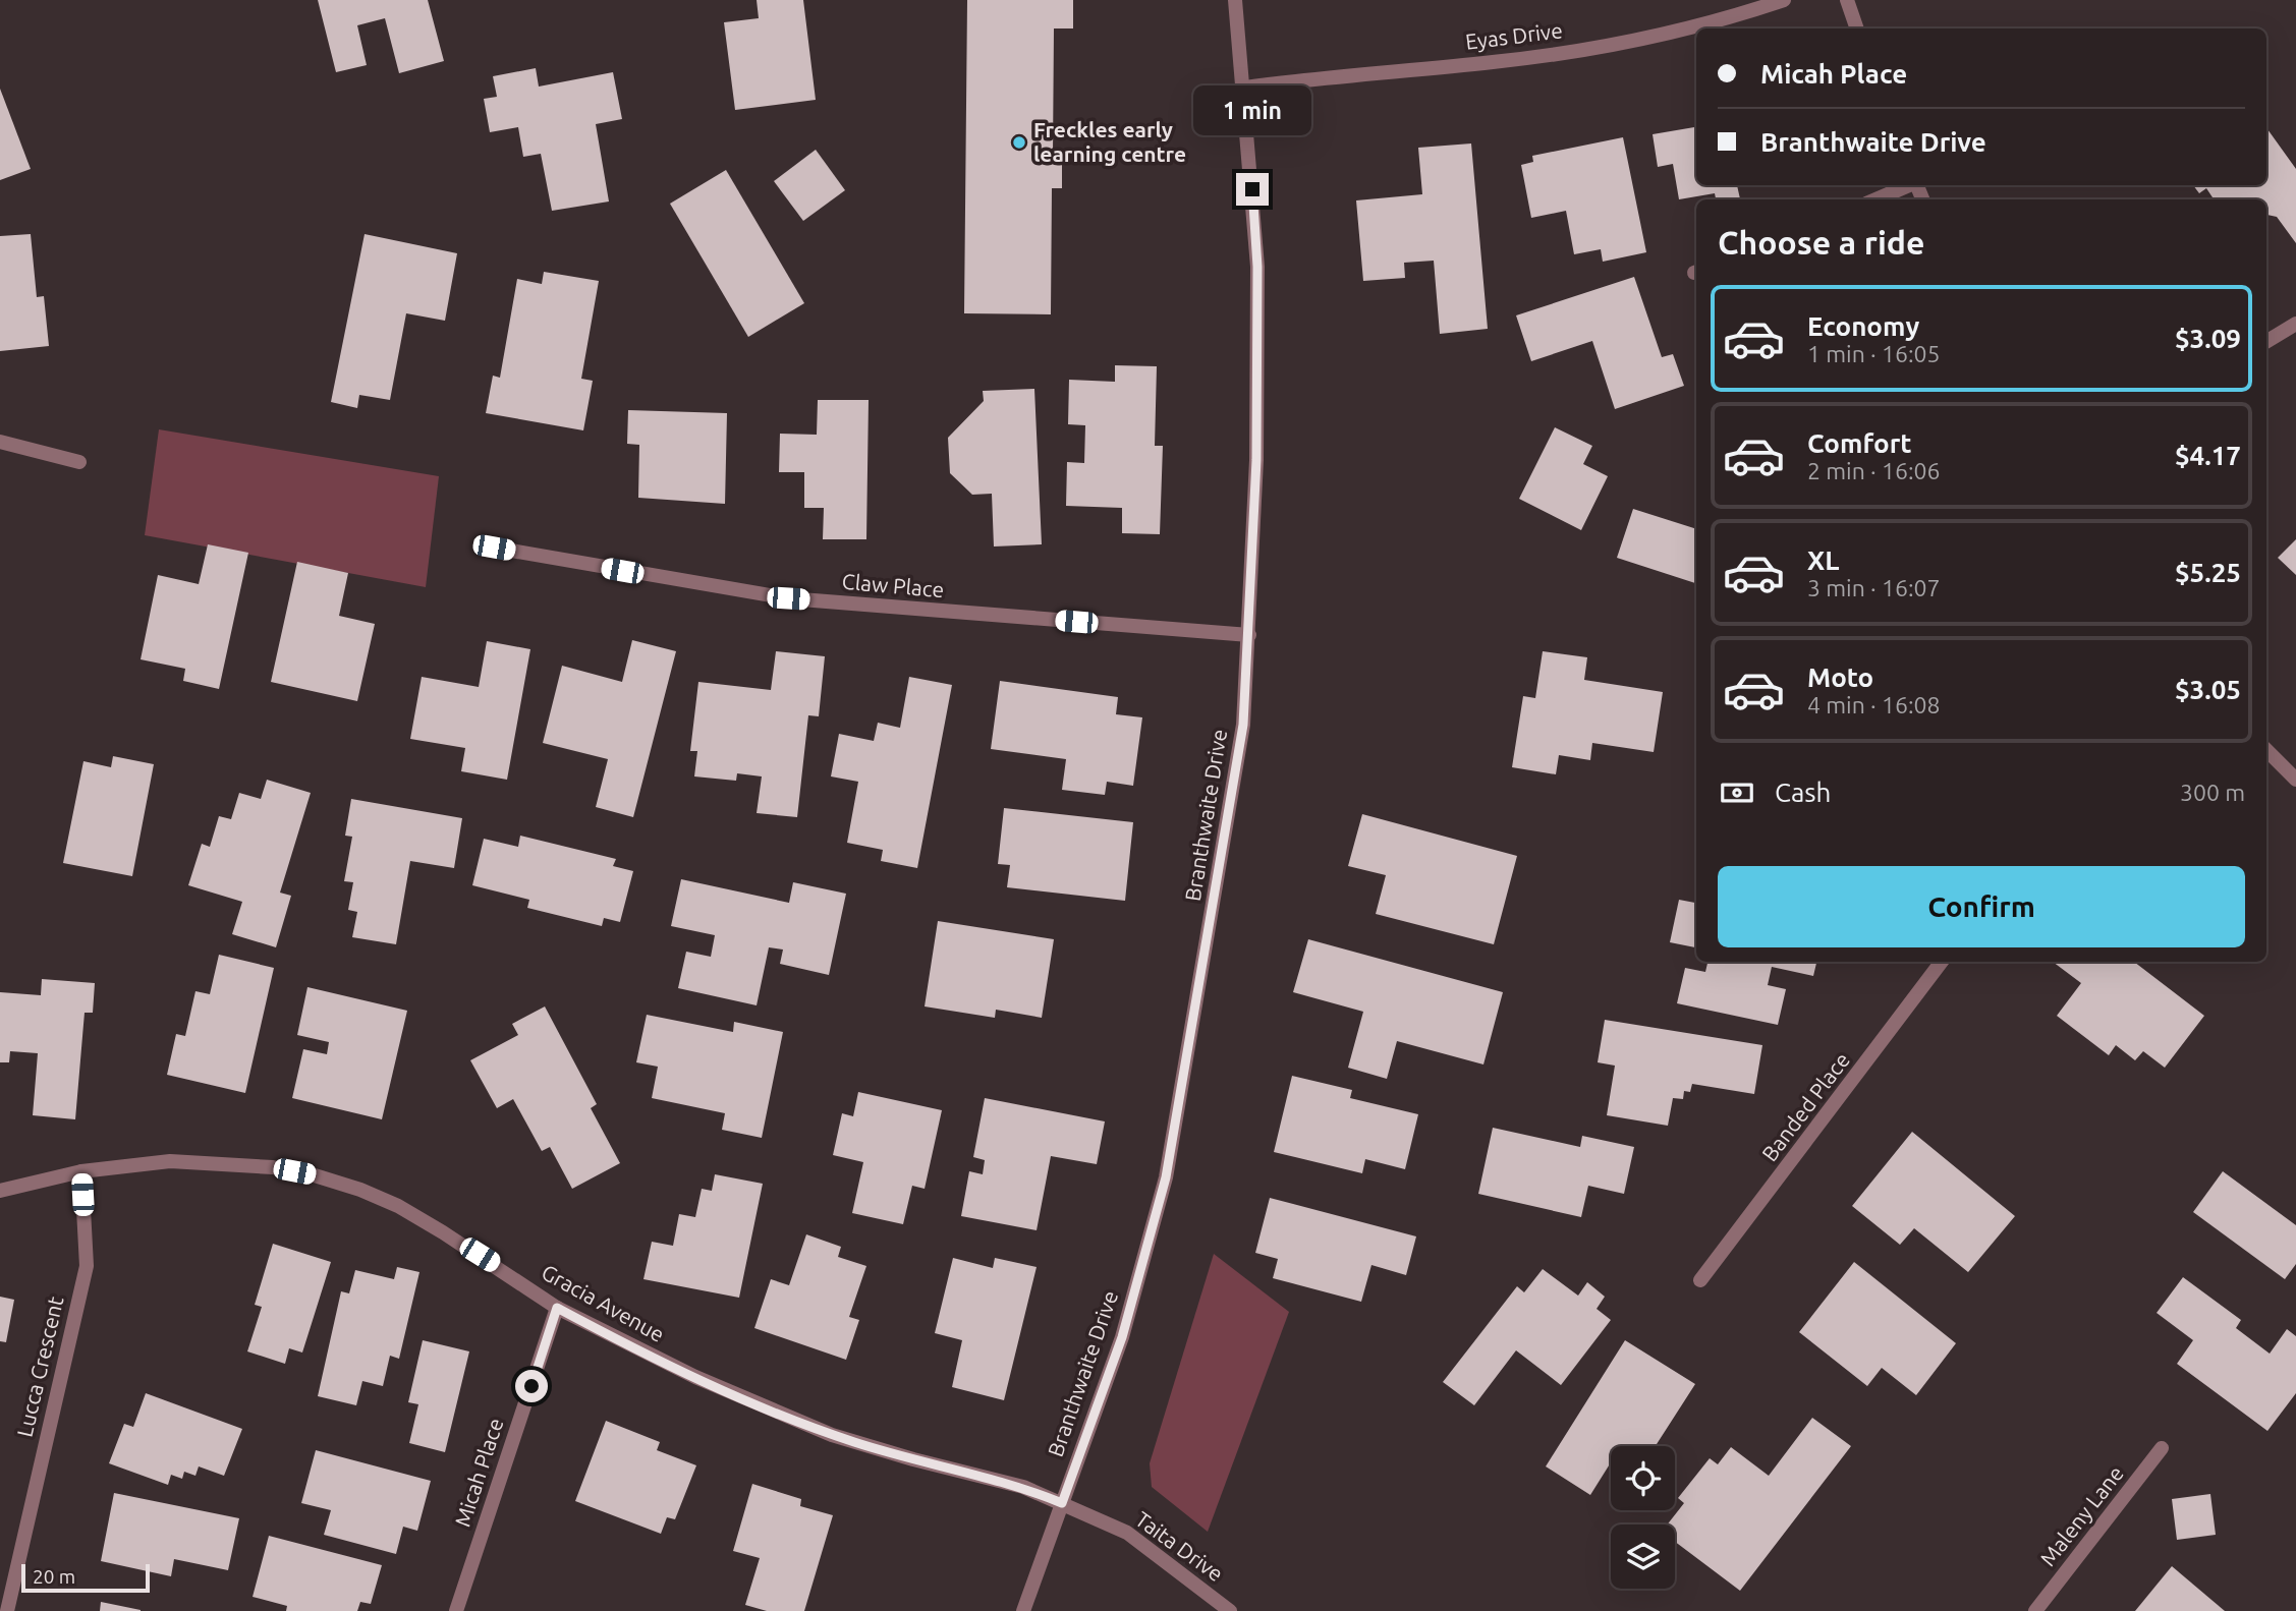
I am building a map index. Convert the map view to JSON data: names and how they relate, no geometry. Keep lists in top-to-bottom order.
{
  "streets": {
    "street": [
      "Eyas Drive",
      "Claw Place",
      "Branthwaite Drive",
      "Banded Place",
      "Gracia Avenue",
      "Lucca Crescent",
      "Micah Place",
      "Maleny Lane",
      "Taita Drive"
    ]
  },
  "crossings": [
    ["Eyas Drive", "Branthwaite Drive"],
    ["Claw Place", "Branthwaite Drive"],
    ["Branthwaite Drive", "Gracia Avenue"],
    ["Branthwaite Drive", "Taita Drive"],
    ["Gracia Avenue", "Lucca Crescent"],
    ["Gracia Avenue", "Micah Place"],
    ["Gracia Avenue", "Taita Drive"]
  ],
  "places": ["Freckles early learning centre"],
  "scale_bar": "20 m",
  "page": {
    "banner": ["Micah Place", "Branthwaite Drive"],
    "bubble": "1 min",
    "heading": "Choose a ride",
    "list": [
      {
        "name": "Economy",
        "note": "1 min · 16:05",
        "value": "$3.09"
      },
      {
        "name": "Comfort",
        "note": "2 min · 16:06",
        "value": "$4.17"
      },
      {
        "name": "XL",
        "note": "3 min · 16:07",
        "value": "$5.25"
      },
      {
        "name": "Moto",
        "note": "4 min · 16:08",
        "value": "$3.05"
      }
    ],
    "pay": ["Cash", "300 m"],
    "buttons": "Confirm",
    "scale": "20 m"
  }
}
